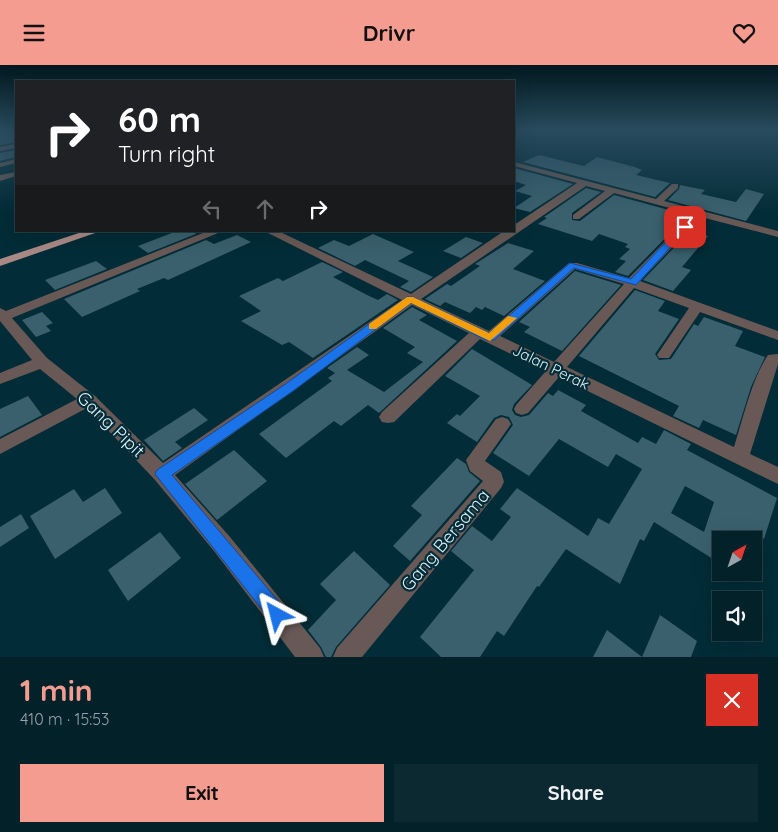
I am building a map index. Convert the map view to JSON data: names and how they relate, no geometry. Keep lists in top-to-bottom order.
{
  "streets": {
    "street": ["Jalan Perak", "Gang Pipit", "Gang Bersama"]
  },
  "north": "top right",
  "page": {
    "header": "Drivr",
    "turn": ["60 m", "Turn right"],
    "heading": ["1 min", "410 m · 15:53"],
    "buttons": ["Exit", "Share"]
  }
}
